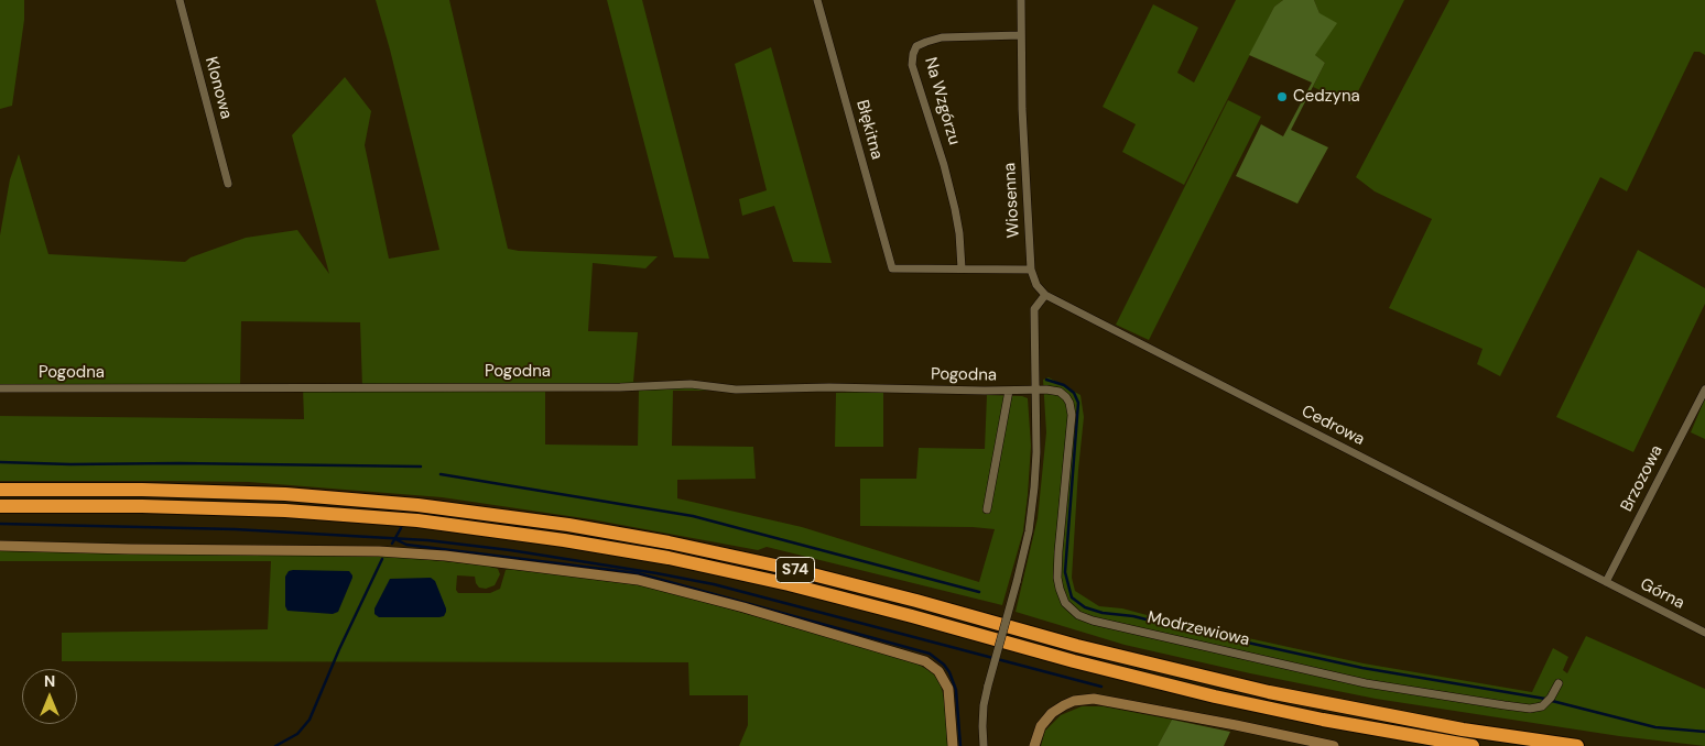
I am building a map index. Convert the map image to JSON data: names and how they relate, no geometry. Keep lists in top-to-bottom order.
{
  "streets": {
    "highway": ["S74"],
    "street": [
      "Klonowa",
      "Na Wzgórzu",
      "Błękitna",
      "Wiosenna",
      "Pogodna",
      "Cedrowa",
      "Brzozowa",
      "Górna",
      "Modrzewiowa"
    ]
  },
  "crossings": [
    ["Na Wzgórzu", "Błękitna"],
    ["Na Wzgórzu", "Wiosenna"],
    ["Wiosenna", "Cedrowa"],
    ["Pogodna", "Modrzewiowa"],
    ["Cedrowa", "Brzozowa"],
    ["Cedrowa", "Górna"],
    ["Brzozowa", "Górna"]
  ],
  "places": ["Cedzyna"],
  "north": "top"
}
